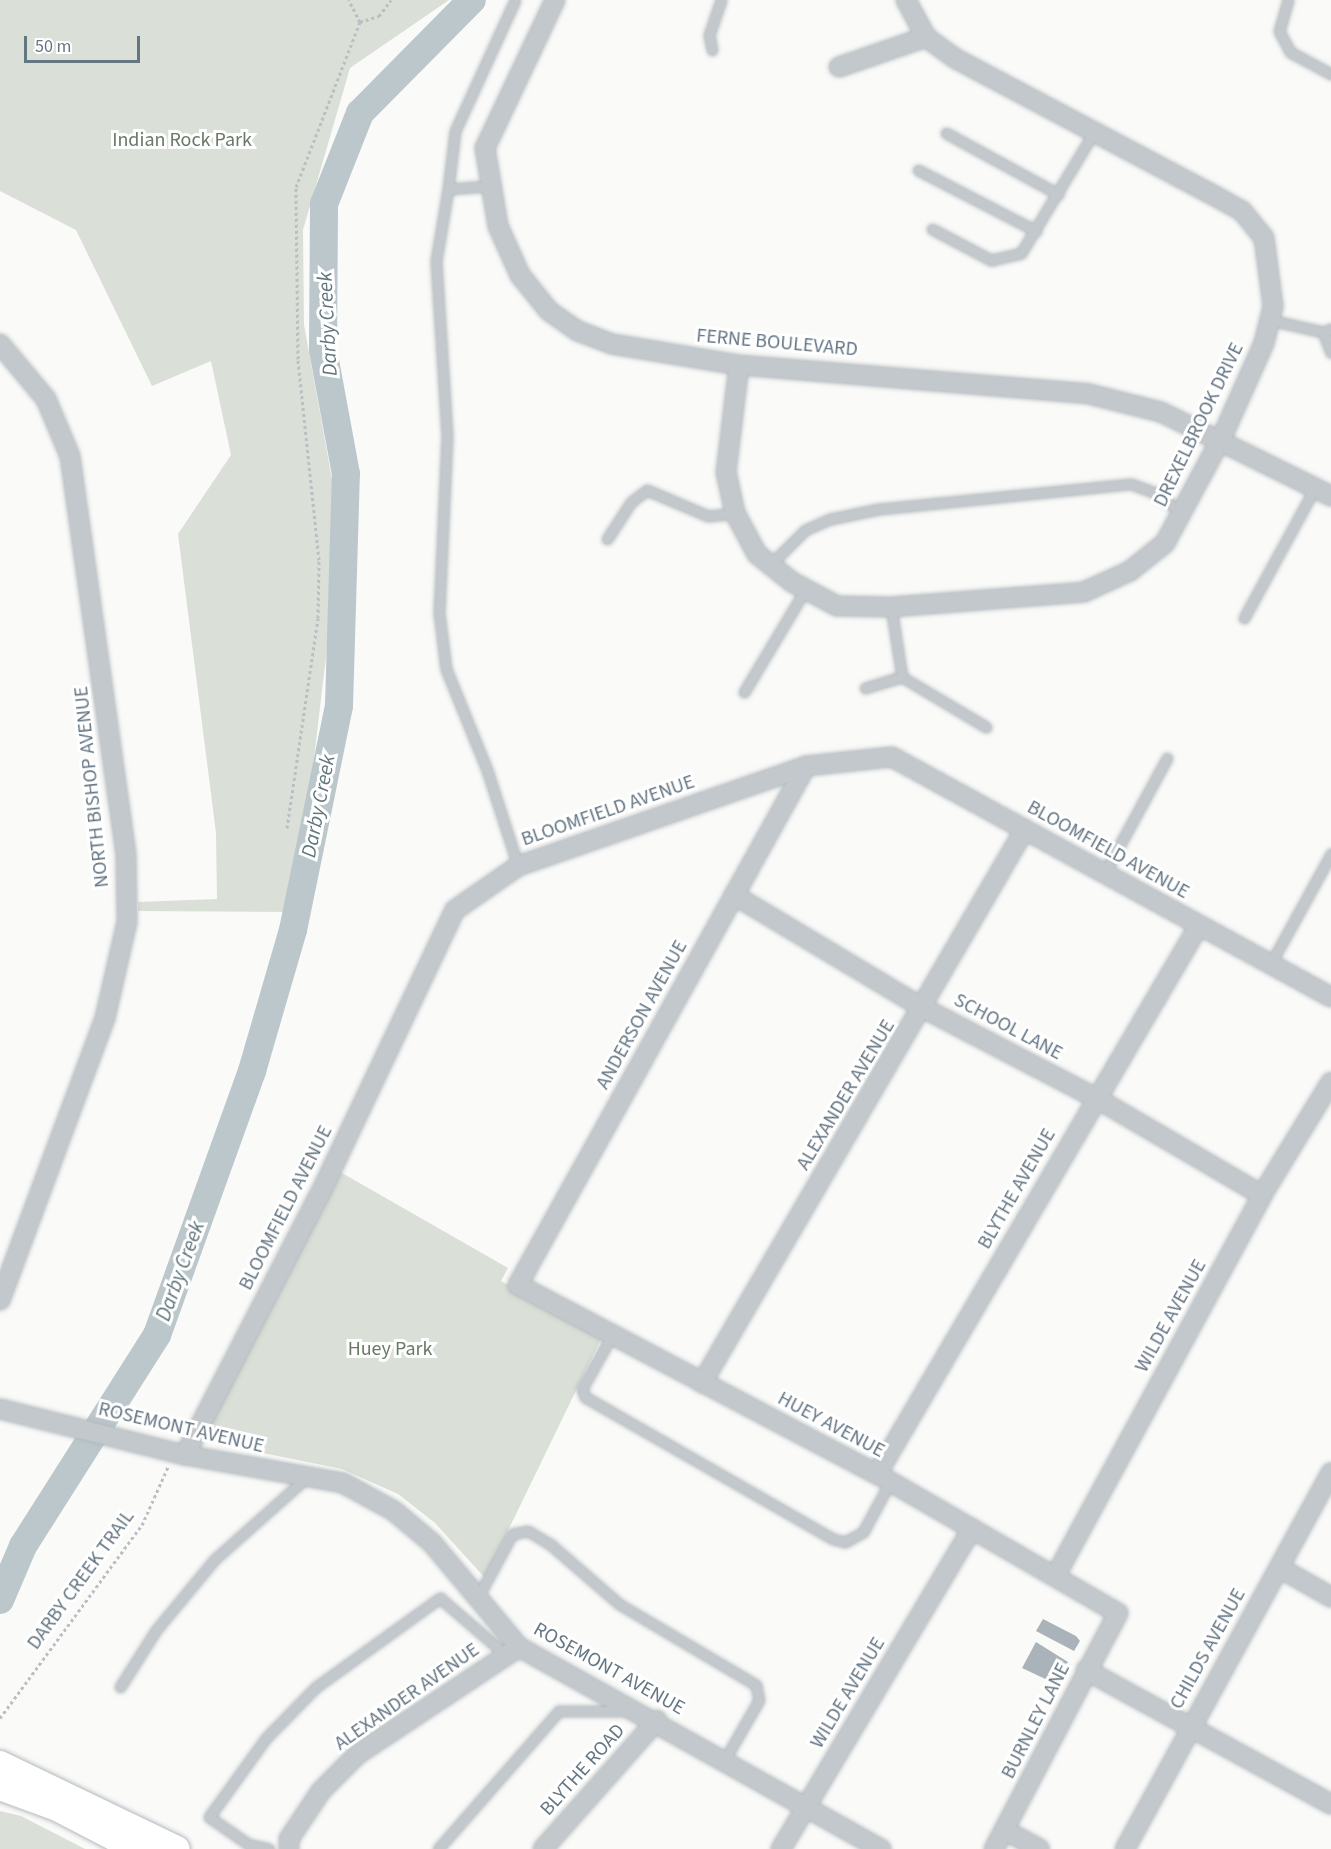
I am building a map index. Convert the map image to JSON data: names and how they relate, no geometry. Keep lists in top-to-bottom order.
{
  "streets": {
    "street": [
      "FERNE BOULEVARD",
      "DREXELBROOK DRIVE",
      "NORTH BISHOP AVENUE",
      "BLOOMFIELD AVENUE",
      "ANDERSON AVENUE",
      "SCHOOL LANE",
      "ALEXANDER AVENUE",
      "BLYTHE AVENUE",
      "WILDE AVENUE",
      "HUEY AVENUE",
      "ROSEMONT AVENUE",
      "CHILDS AVENUE",
      "BURNLEY LANE",
      "BLYTHE ROAD"
    ],
    "path": ["DARBY CREEK TRAIL"]
  },
  "crossings": [
    ["FERNE BOULEVARD", "DREXELBROOK DRIVE"],
    ["BLOOMFIELD AVENUE", "ANDERSON AVENUE"],
    ["BLOOMFIELD AVENUE", "ALEXANDER AVENUE"],
    ["BLOOMFIELD AVENUE", "BLYTHE AVENUE"],
    ["BLOOMFIELD AVENUE", "ROSEMONT AVENUE"],
    ["BLOOMFIELD AVENUE", "DARBY CREEK TRAIL"],
    ["ANDERSON AVENUE", "SCHOOL LANE"],
    ["ANDERSON AVENUE", "HUEY AVENUE"],
    ["SCHOOL LANE", "ALEXANDER AVENUE"],
    ["SCHOOL LANE", "BLYTHE AVENUE"],
    ["SCHOOL LANE", "WILDE AVENUE"],
    ["ALEXANDER AVENUE", "HUEY AVENUE"],
    ["ALEXANDER AVENUE", "ROSEMONT AVENUE"],
    ["BLYTHE AVENUE", "HUEY AVENUE"],
    ["WILDE AVENUE", "HUEY AVENUE"],
    ["WILDE AVENUE", "ROSEMONT AVENUE"],
    ["HUEY AVENUE", "BURNLEY LANE"],
    ["ROSEMONT AVENUE", "DARBY CREEK TRAIL"],
    ["ROSEMONT AVENUE", "BLYTHE ROAD"]
  ],
  "water": ["Darby Creek"],
  "parks": ["Indian Rock Park", "Huey Park"],
  "scale_bar": "50 m"
}
